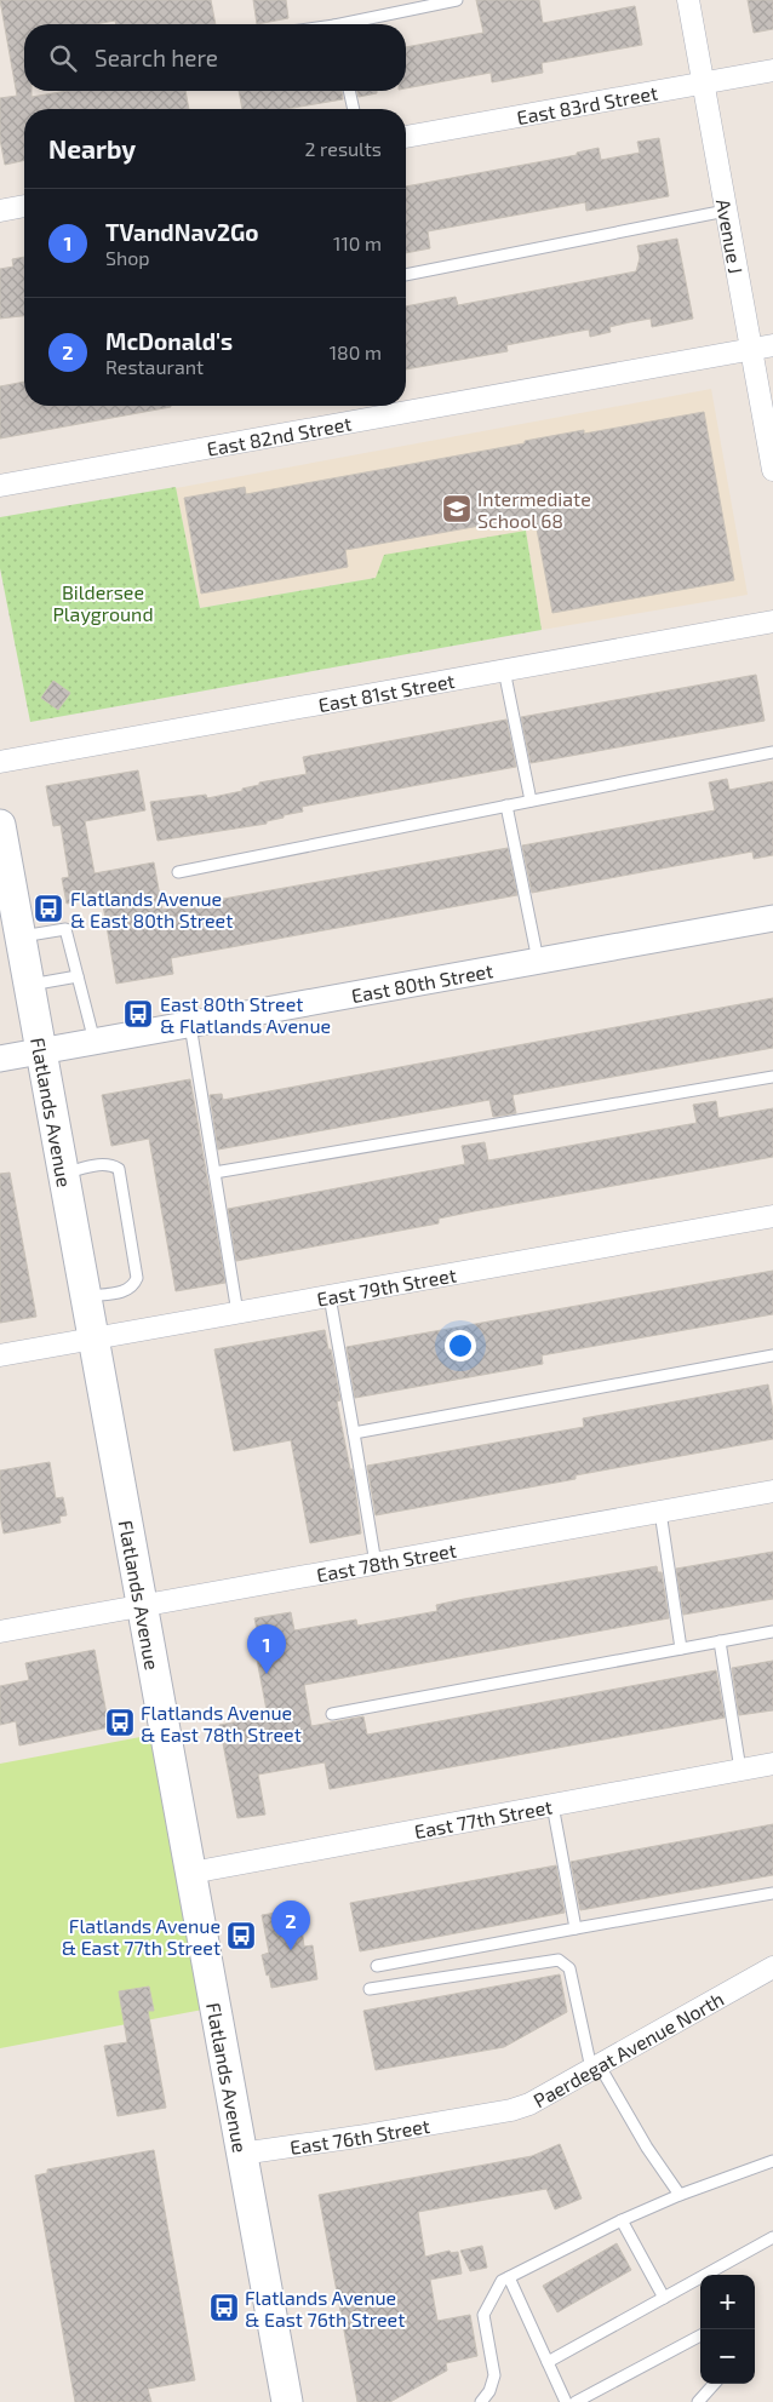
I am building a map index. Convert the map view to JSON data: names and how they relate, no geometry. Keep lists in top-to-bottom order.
{
  "streets": {
    "main road": ["Flatlands Avenue"],
    "street": [
      "East 83rd Street",
      "Avenue J",
      "East 82nd Street",
      "East 81st Street",
      "East 80th Street",
      "East 79th Street",
      "East 78th Street",
      "East 77th Street",
      "Paerdegat Avenue North",
      "East 76th Street"
    ]
  },
  "crossings": [
    ["East 83rd Street", "Avenue J"],
    ["Avenue J", "East 82nd Street"],
    ["East 80th Street", "Flatlands Avenue"],
    ["Flatlands Avenue", "East 79th Street"],
    ["Flatlands Avenue", "East 78th Street"],
    ["Flatlands Avenue", "East 77th Street"],
    ["Flatlands Avenue", "East 76th Street"],
    ["Paerdegat Avenue North", "East 76th Street"]
  ],
  "parks": ["Bildersee Playground"],
  "places": {
    "school or university": ["Intermediate School 68"],
    "bus stop": [
      "Flatlands Avenue & East 80th Street",
      "East 80th Street & Flatlands Avenue",
      "Flatlands Avenue & East 78th Street",
      "Flatlands Avenue & East 77th Street",
      "Flatlands Avenue & East 76th Street"
    ]
  },
  "page": {
    "search": "Search here",
    "heading": ["Nearby", "2 results"],
    "list": [
      {
        "mark": "1",
        "name": "TVandNav2Go",
        "note": "Shop",
        "value": "110 m"
      },
      {
        "mark": "2",
        "name": "McDonald's",
        "note": "Restaurant",
        "value": "180 m"
      }
    ],
    "pins": ["1", "2"],
    "map_buttons": ["+", "−"]
  }
}
